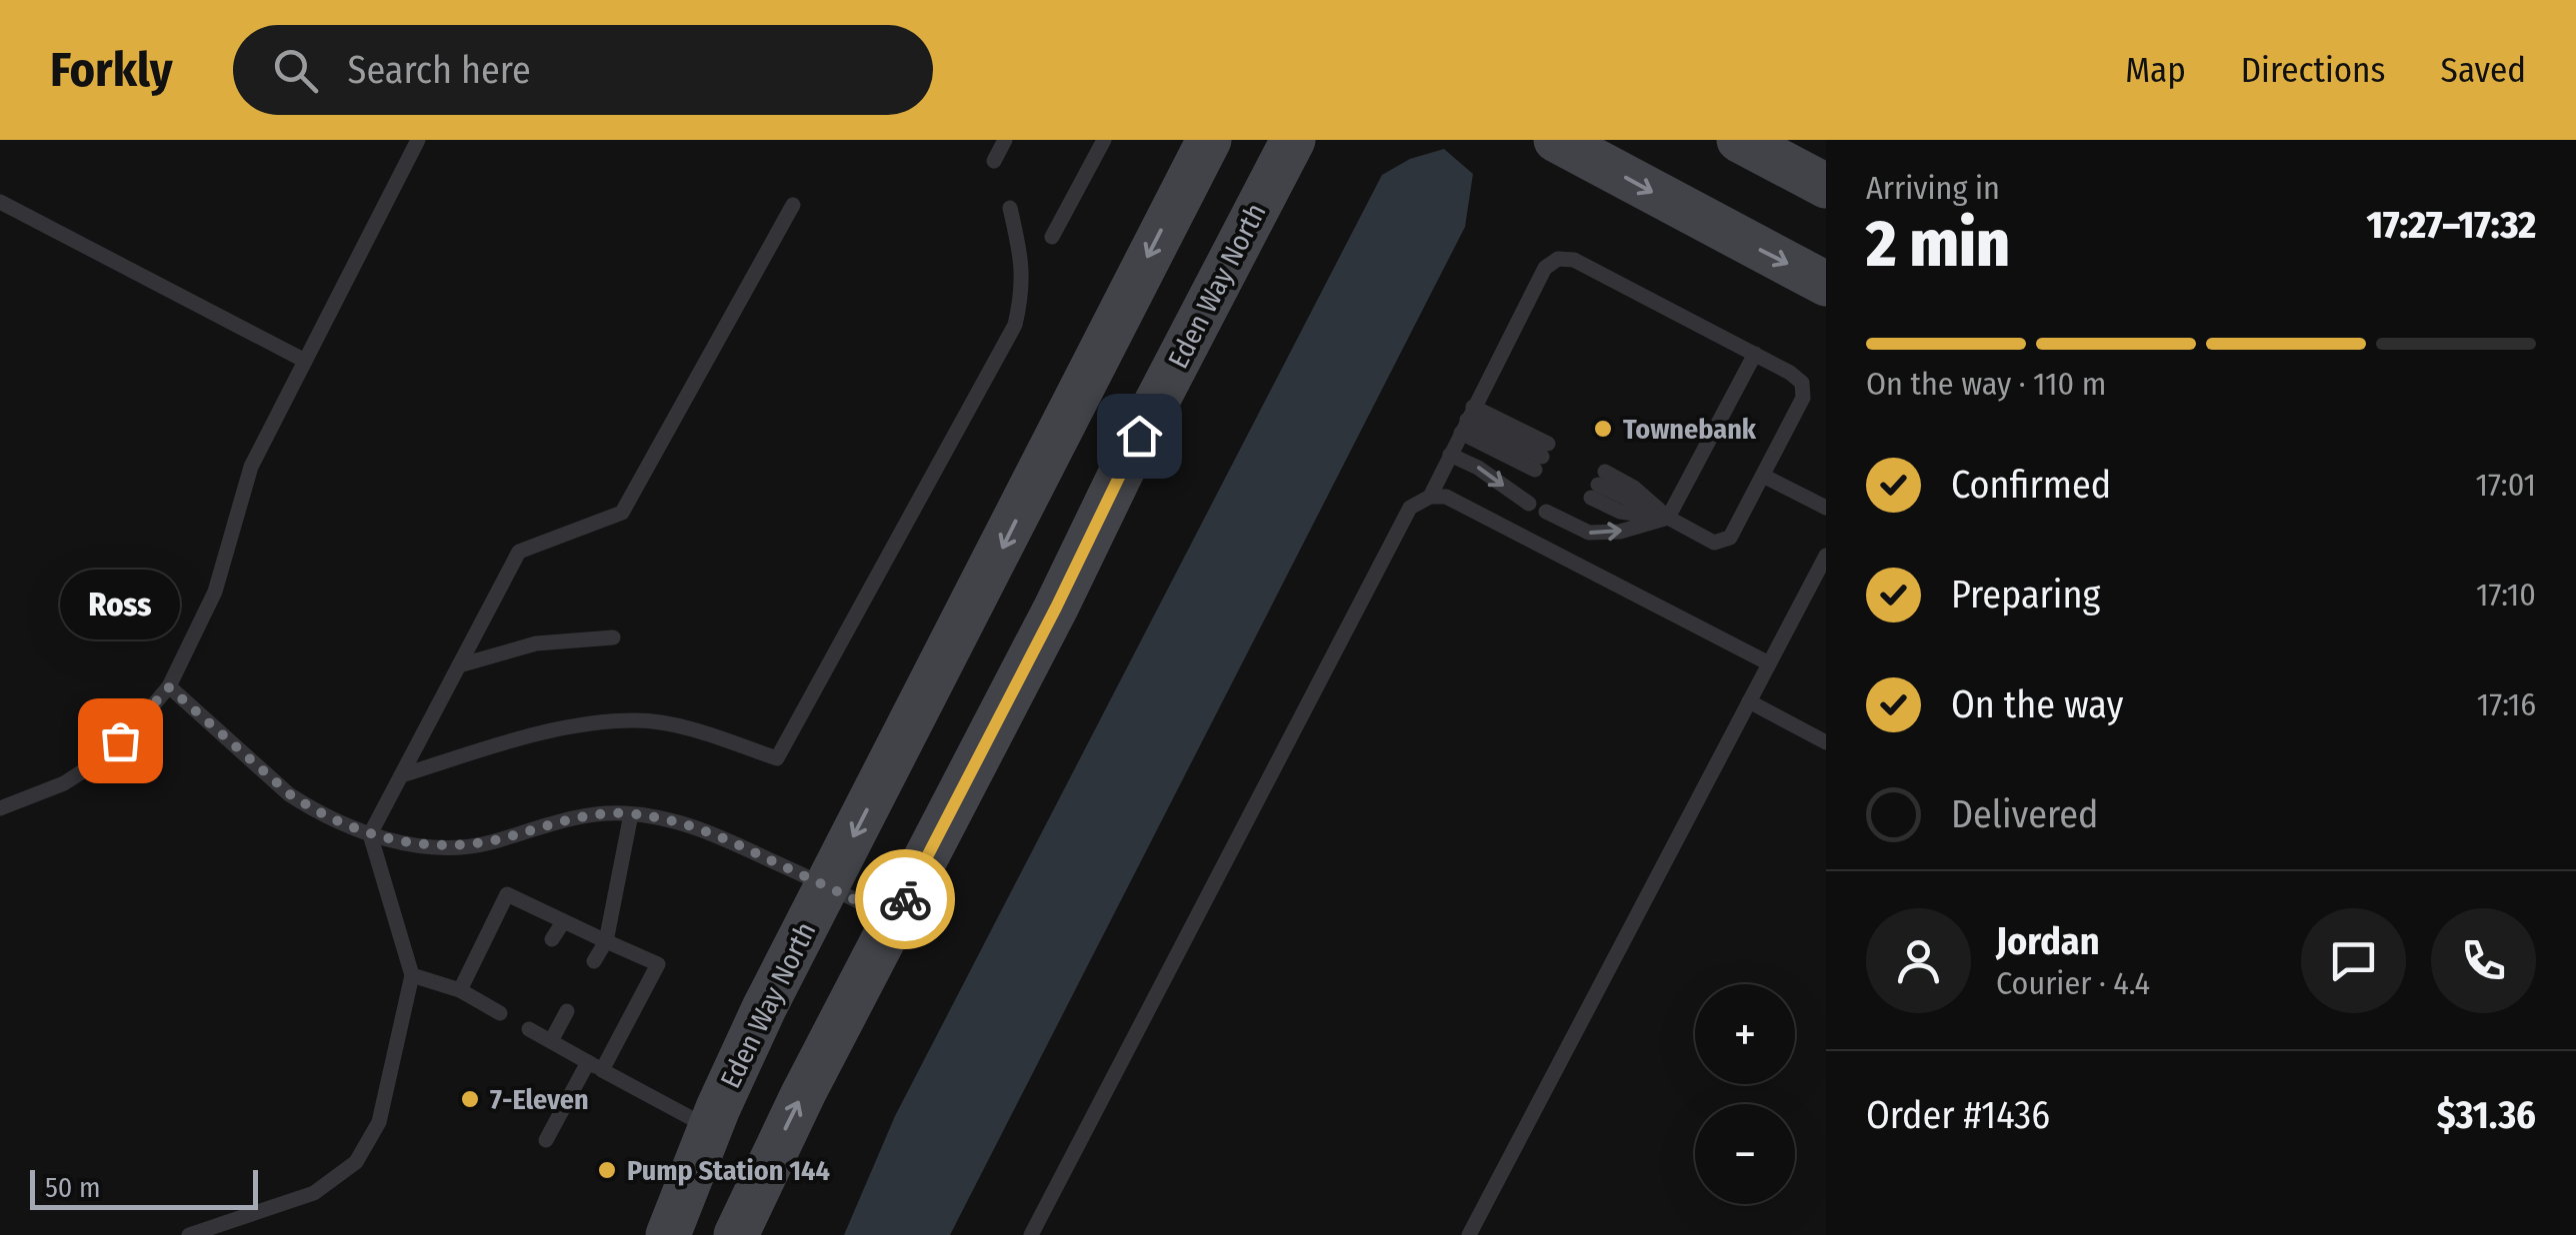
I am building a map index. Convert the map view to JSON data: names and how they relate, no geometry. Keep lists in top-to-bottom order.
{
  "streets": {
    "street": ["Eden Way North"]
  },
  "places": [
    "Townebank",
    "Ross",
    "7-Eleven",
    "Pump Station 144"
  ],
  "scale_bar": "50 m",
  "page": {
    "header": "Forkly",
    "search": "Search here",
    "nav": ["Map", "Directions", "Saved"],
    "heading": ["2 min", "Arriving in", "17:27–17:32"],
    "panel": [
      "Jordan",
      "Courier · 4.4",
      "Order #1436",
      "$31.36"
    ],
    "bar": "On the way · 110 m",
    "list": [
      ["Confirmed", "17:01"],
      ["Preparing", "17:10"],
      ["On the way", "17:16"],
      "Delivered"
    ],
    "bubble": "Ross",
    "map_buttons": ["+", "−"],
    "scale": "50 m"
  }
}
